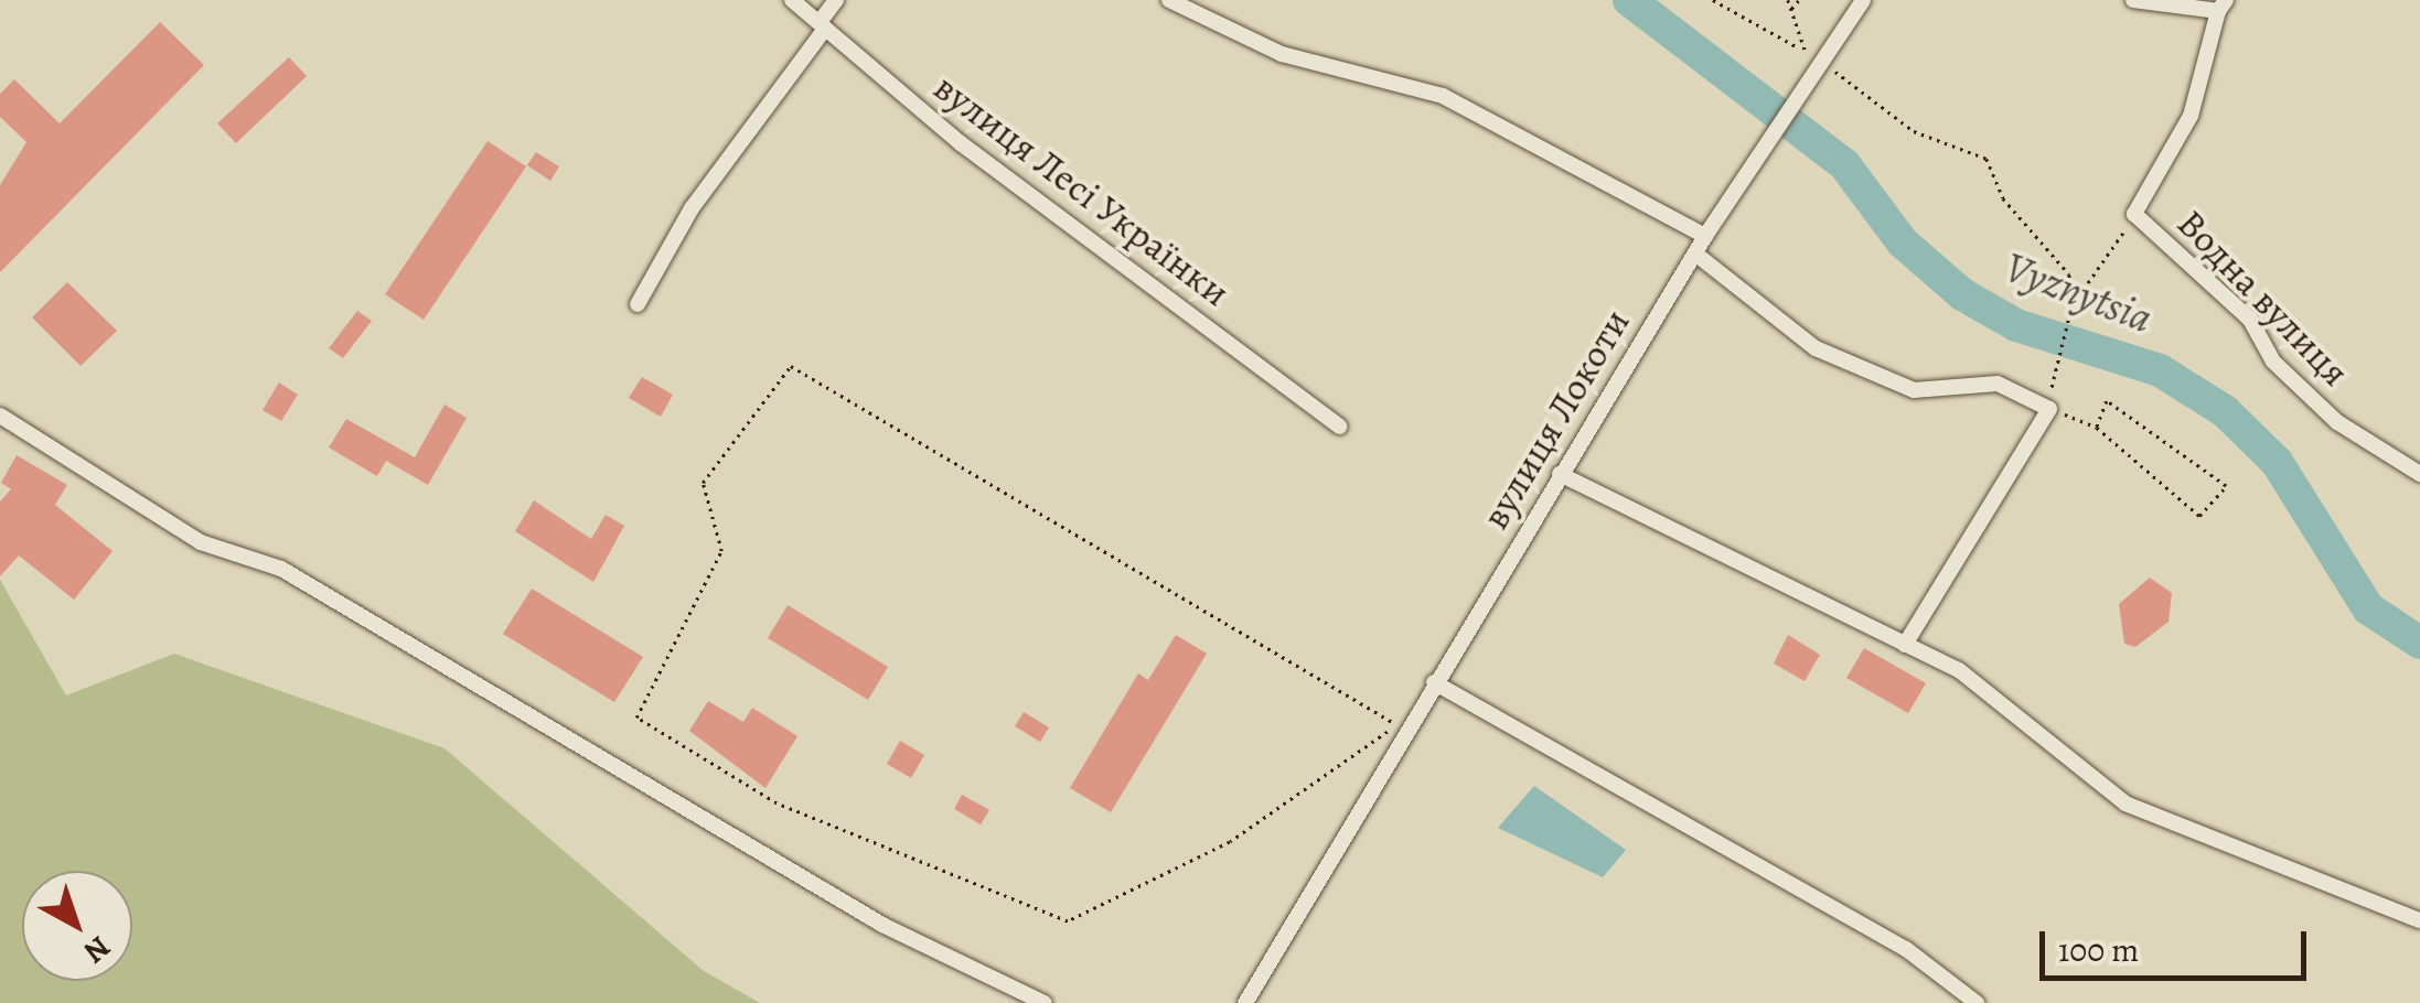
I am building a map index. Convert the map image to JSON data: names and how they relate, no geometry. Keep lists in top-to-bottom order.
{
  "streets": {
    "street": ["вулиця Лесі Українки", "Водна вулиця", "вулиця Локоти"]
  },
  "water": ["Vyznytsia"],
  "scale_bar": "100 m",
  "north": "bottom right"
}
